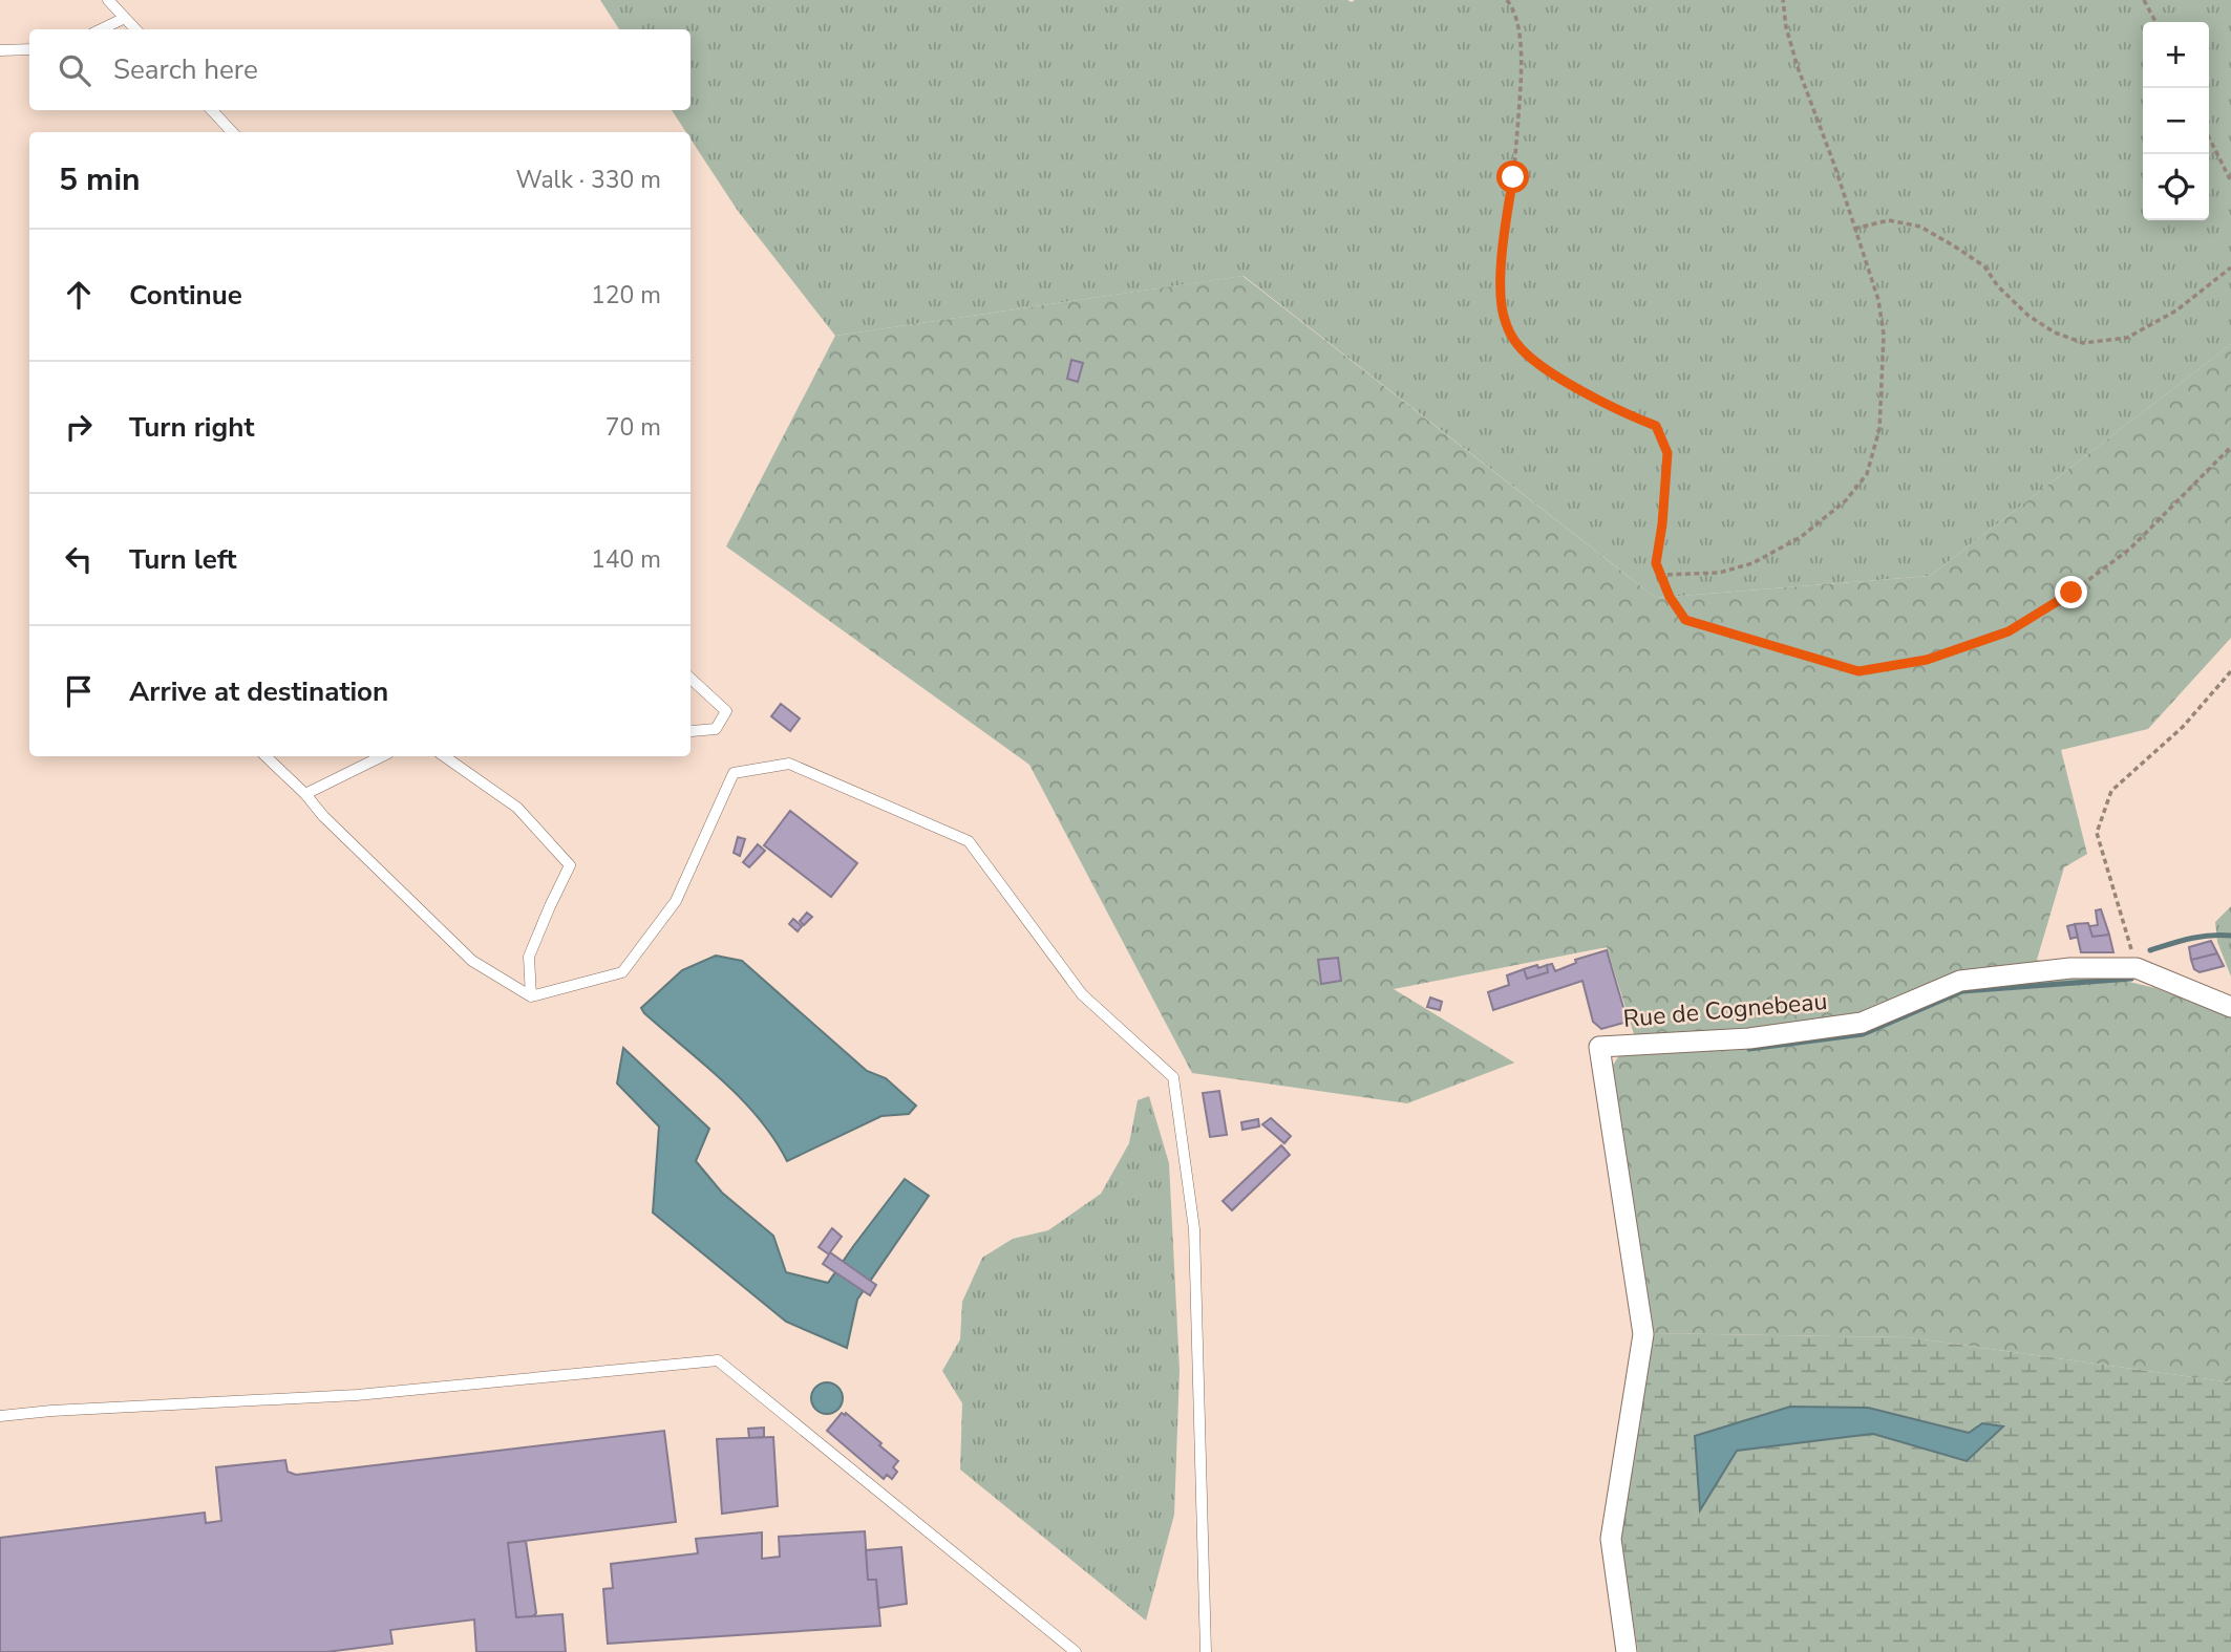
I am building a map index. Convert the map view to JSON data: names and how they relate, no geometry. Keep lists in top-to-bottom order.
{
  "streets": {
    "street": ["Rue de Cognebeau"]
  },
  "page": {
    "map_buttons": ["+", "−"],
    "search": "Search here",
    "heading": ["5 min", "Walk · 330 m"],
    "list": [
      ["Continue", "120 m"],
      ["Turn right", "70 m"],
      ["Turn left", "140 m"],
      "Arrive at destination"
    ]
  }
}
